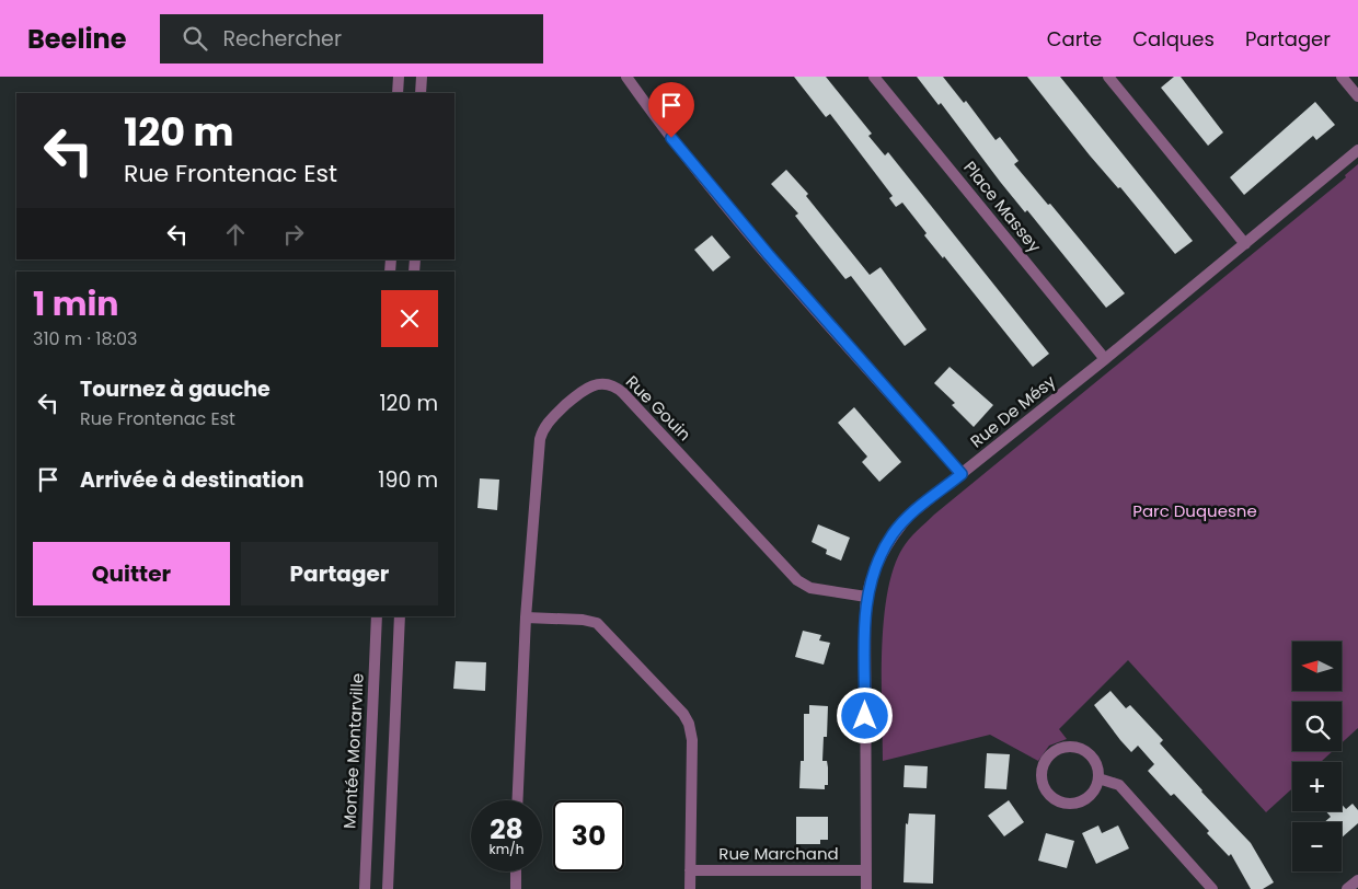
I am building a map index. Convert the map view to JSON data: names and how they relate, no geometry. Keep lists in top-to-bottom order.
{
  "streets": {
    "street": [
      "Place Massey",
      "Rue Gouin",
      "Rue De Mésy",
      "Montée Montarville",
      "Rue Marchand"
    ]
  },
  "crossings": [
    ["Place Massey", "Rue De Mésy"],
    ["Rue Gouin", "Rue De Mésy"],
    ["Rue De Mésy", "Rue Marchand"]
  ],
  "parks": ["Parc Duquesne"],
  "north": "left",
  "page": {
    "header": "Beeline",
    "search": "Rechercher",
    "nav": ["Carte", "Calques", "Partager"],
    "turn": ["120 m", "Rue Frontenac Est"],
    "heading": ["1 min", "310 m · 18:03"],
    "list": [
      {
        "name": "Tournez à gauche",
        "note": "Rue Frontenac Est",
        "value": "120 m"
      },
      {
        "name": "Arrivée à destination",
        "value": "190 m"
      }
    ],
    "buttons": ["Quitter", "Partager"],
    "map_buttons": ["+", "−"],
    "speed": "28 km/h",
    "limit": "30"
  }
}
